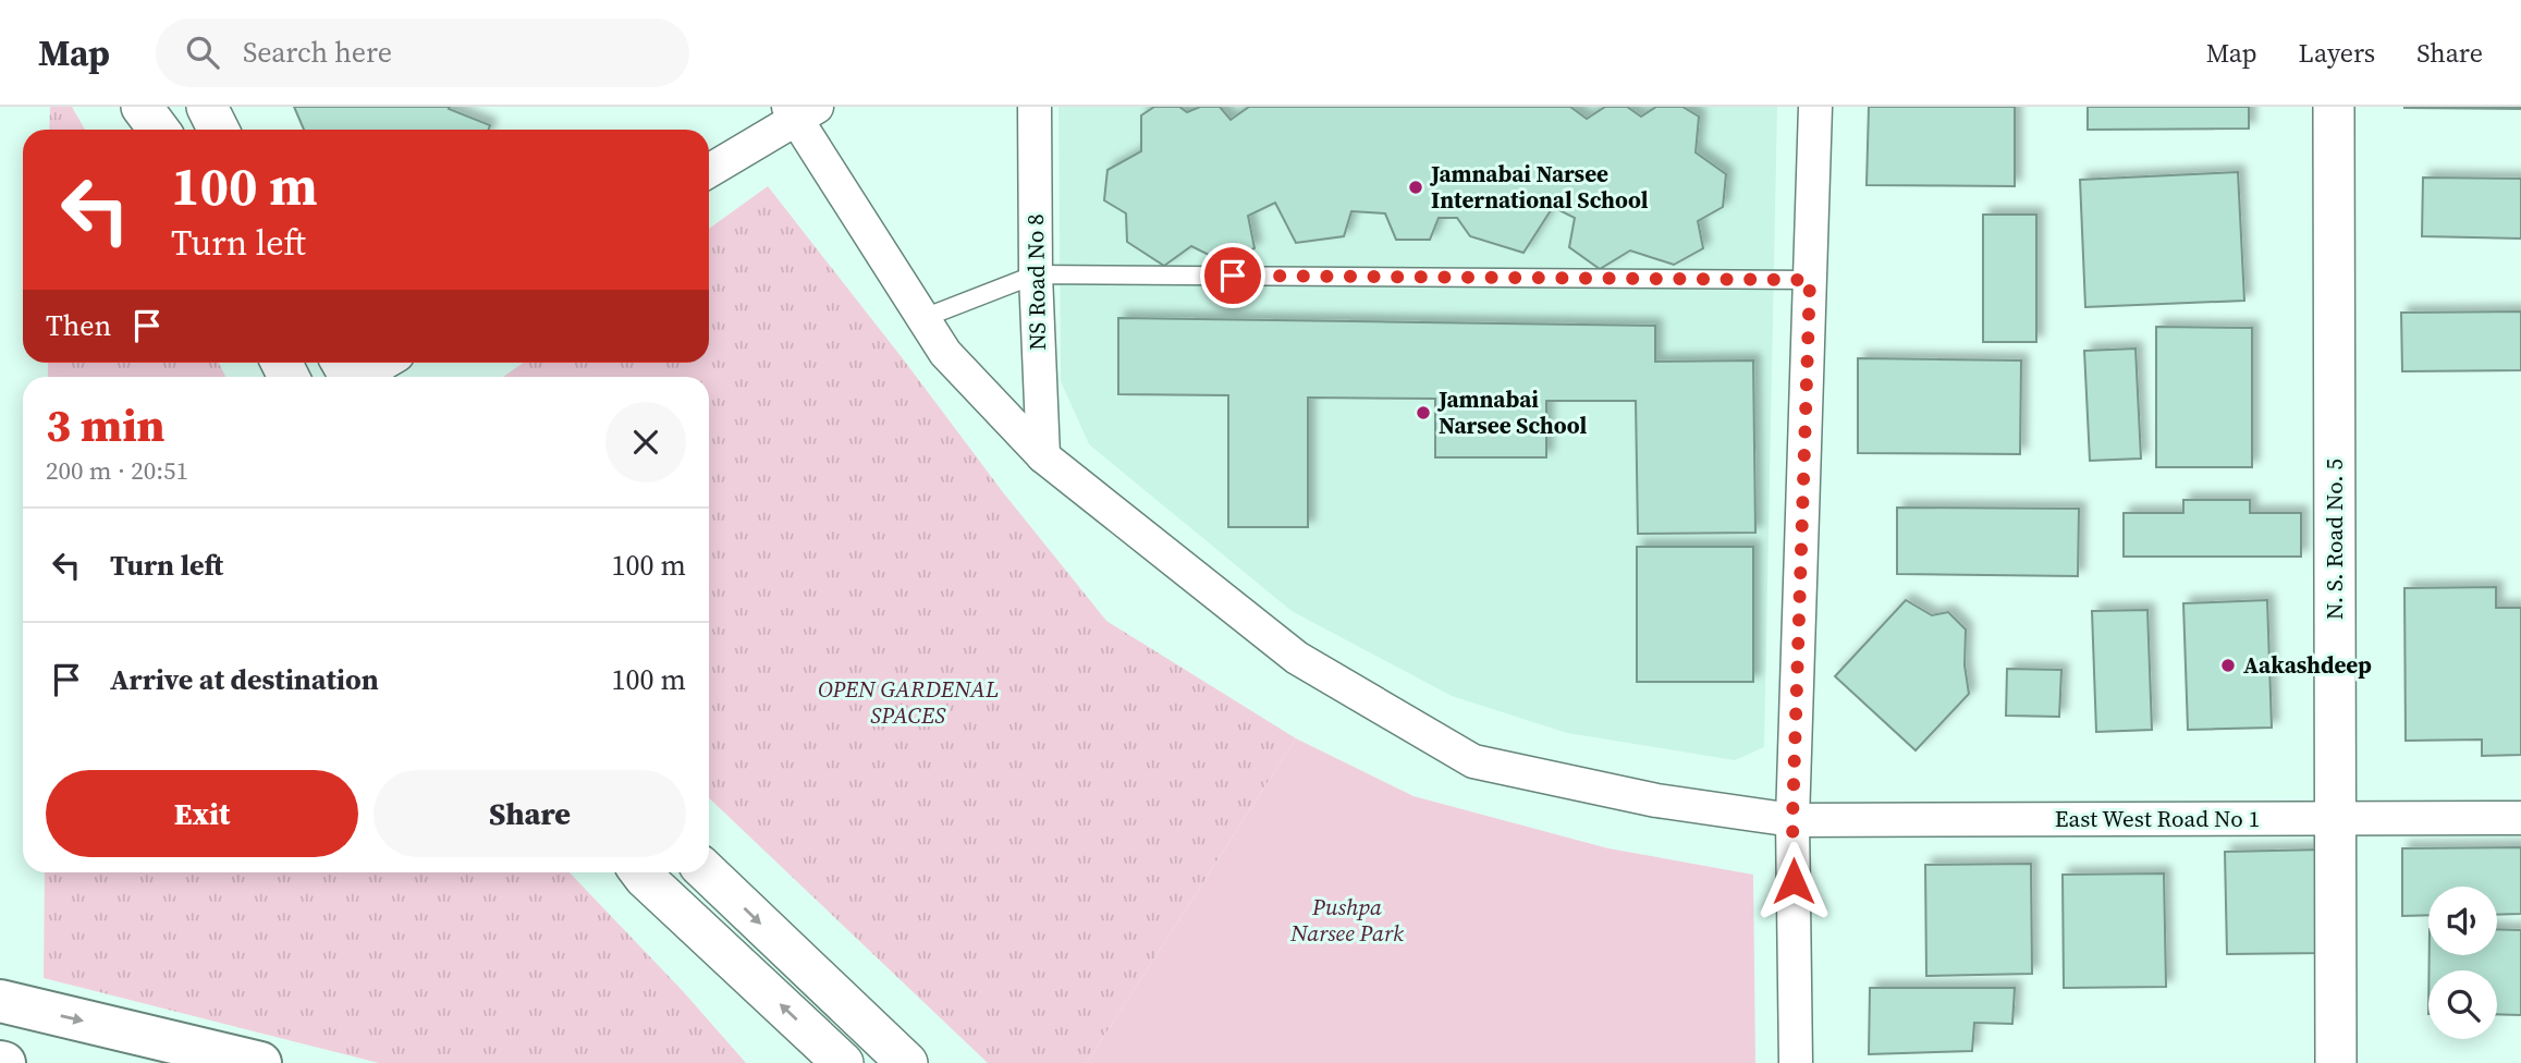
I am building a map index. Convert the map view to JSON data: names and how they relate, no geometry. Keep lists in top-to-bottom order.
{
  "streets": {
    "street": ["NS Road No 8", "N. S. Road No. 5", "East West Road No 1"]
  },
  "crossings": [
    ["NS Road No 8", "East West Road No 1"],
    ["N. S. Road No. 5", "East West Road No 1"]
  ],
  "parks": ["OPEN GARDENAL SPACES", "Pushpa Narsee Park"],
  "places": ["Jamnabai Narsee International School", "Jamnabai Narsee School", "Aakashdeep"],
  "page": {
    "header": "Map",
    "search": "Search here",
    "nav": ["Map", "Layers", "Share"],
    "turn": ["100 m", "Turn left"],
    "then": "Then",
    "heading": ["3 min", "200 m · 20:51"],
    "list": [
      {
        "name": "Turn left",
        "value": "100 m"
      },
      {
        "name": "Arrive at destination",
        "value": "100 m"
      }
    ],
    "buttons": ["Exit", "Share"]
  }
}
